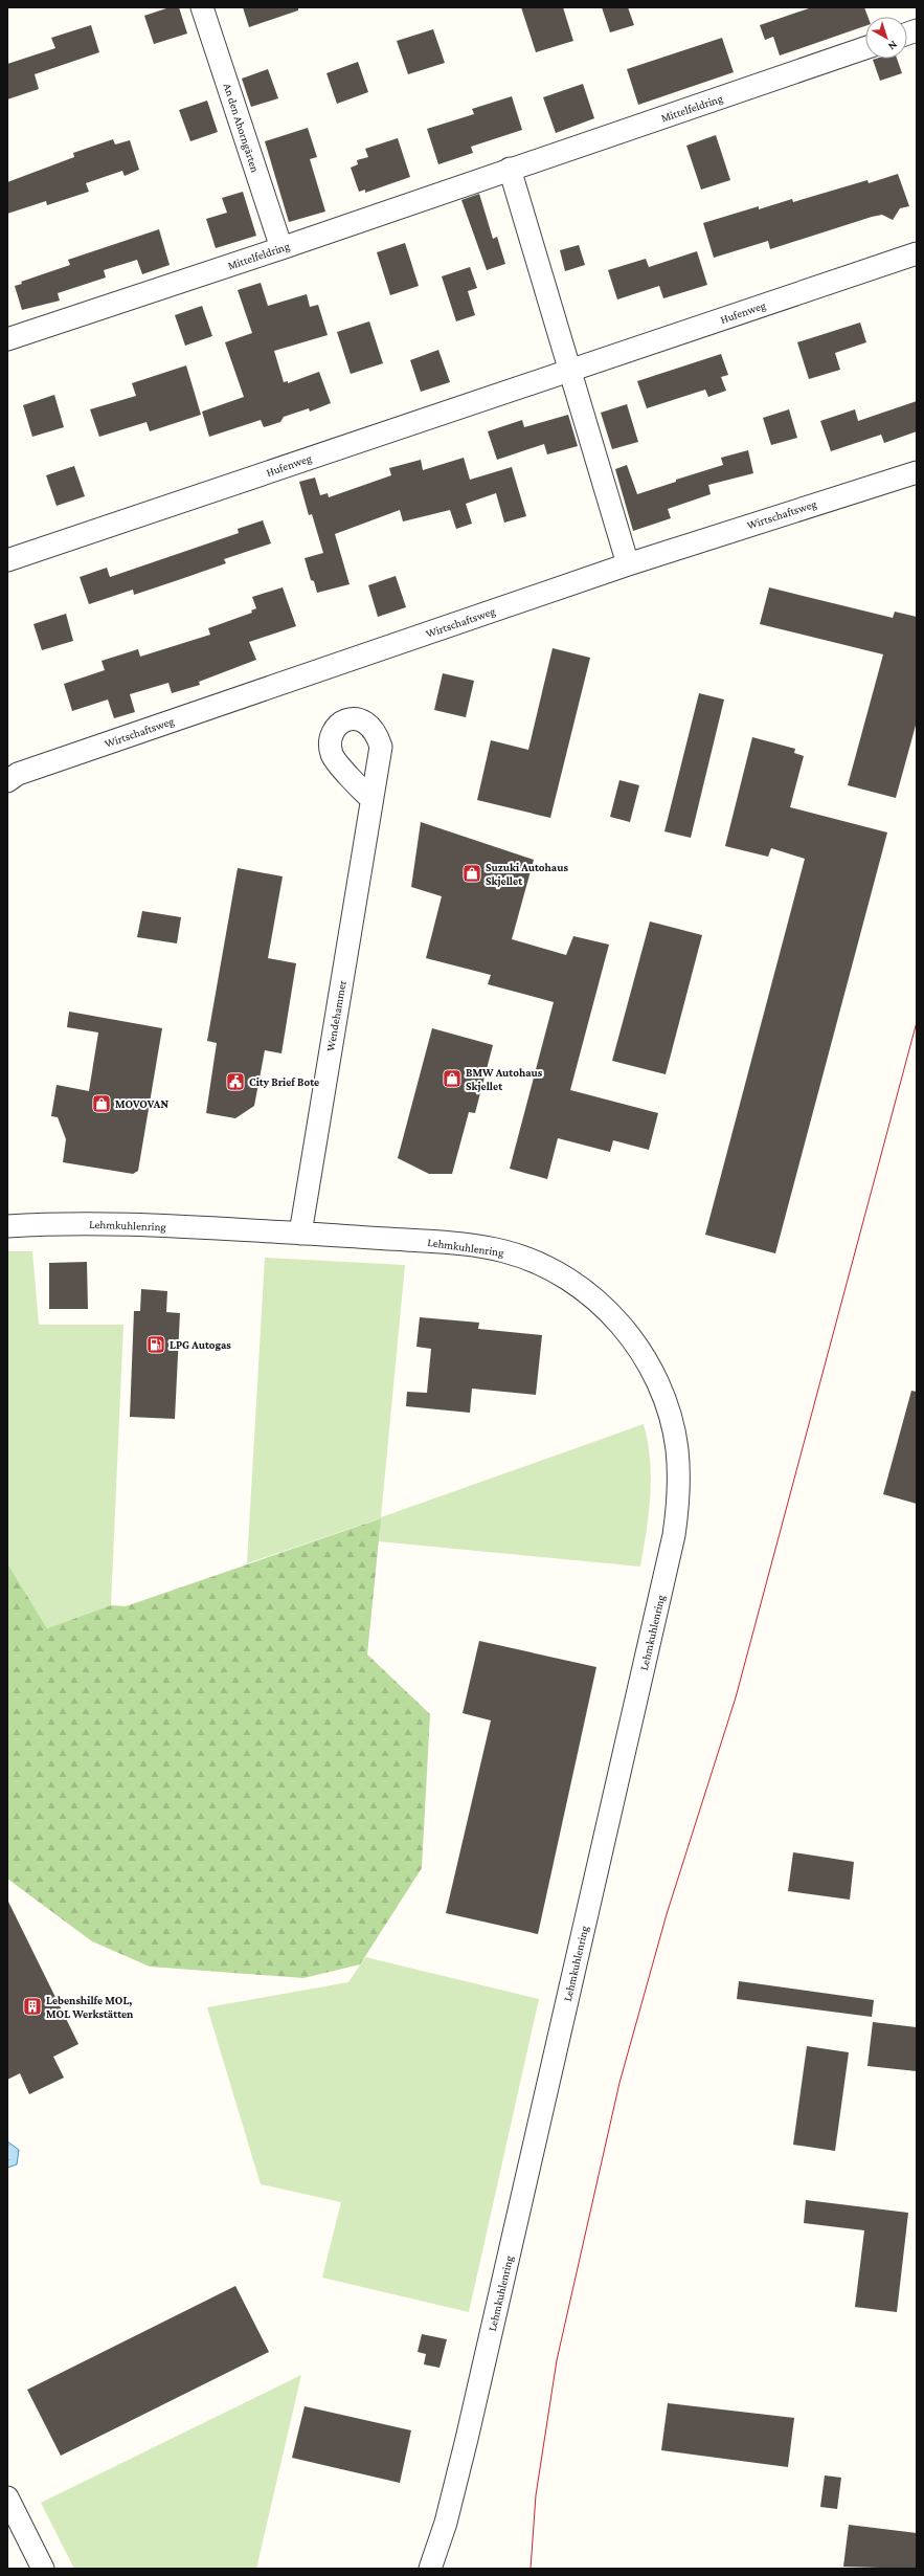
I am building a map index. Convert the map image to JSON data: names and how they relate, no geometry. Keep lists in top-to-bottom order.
{
  "streets": {
    "street": [
      "Mittelfeldring",
      "An den Ahorngärten",
      "Hufenweg",
      "Wirtschaftsweg",
      "Wendehammer",
      "Lehmkuhlenring"
    ]
  },
  "crossings": [
    ["Mittelfeldring", "An den Ahorngärten"],
    ["Wendehammer", "Lehmkuhlenring"]
  ],
  "places": {
    "shop": ["Suzuki Autohaus Skjellet", "BMW Autohaus Skjellet", "MOVOVAN"],
    "public building": ["City Brief Bote"],
    "fuel station": ["LPG Autogas"],
    "building": ["Lebenshilfe MOL, MOL Werkstätten"]
  },
  "north": "bottom right"
}
